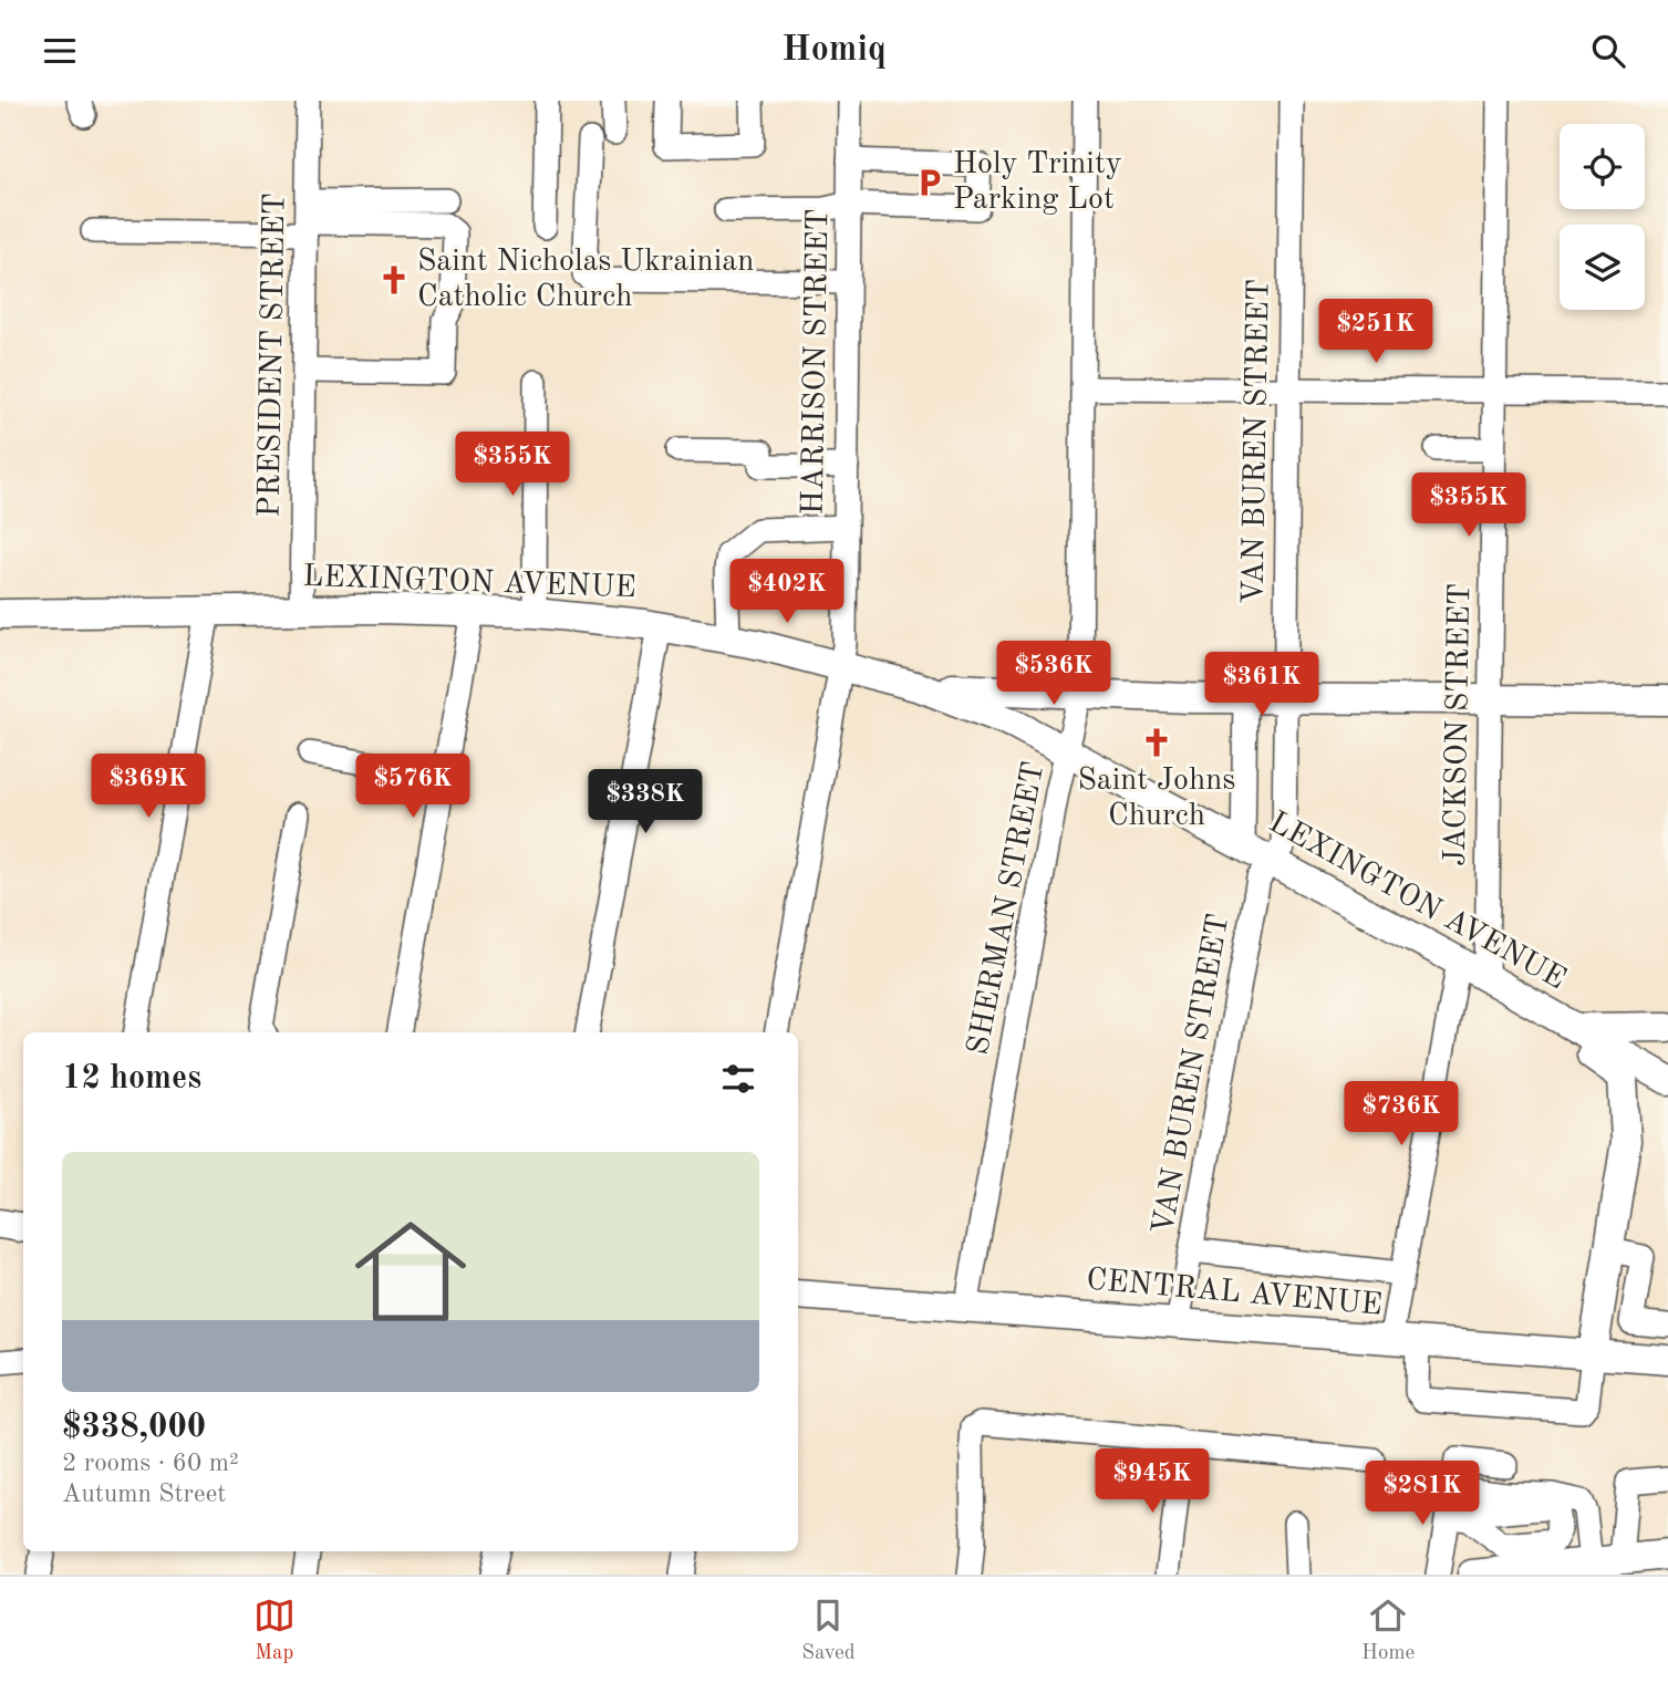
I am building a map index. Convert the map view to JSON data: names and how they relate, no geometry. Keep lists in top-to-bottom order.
{
  "streets": {
    "main road": ["LEXINGTON AVENUE", "CENTRAL AVENUE"],
    "street": [
      "PRESIDENT STREET",
      "HARRISON STREET",
      "VAN BUREN STREET",
      "JACKSON STREET",
      "SHERMAN STREET"
    ]
  },
  "crossings": [
    ["PRESIDENT STREET", "LEXINGTON AVENUE"],
    ["HARRISON STREET", "LEXINGTON AVENUE"],
    ["VAN BUREN STREET", "LEXINGTON AVENUE"],
    ["VAN BUREN STREET", "CENTRAL AVENUE"],
    ["LEXINGTON AVENUE", "JACKSON STREET"],
    ["LEXINGTON AVENUE", "SHERMAN STREET"],
    ["SHERMAN STREET", "CENTRAL AVENUE"]
  ],
  "places": {
    "parking": ["Holy Trinity Parking Lot"],
    "church": ["Saint Nicholas Ukrainian Catholic Church", "Saint Johns Church"]
  },
  "page": {
    "header": "Homiq",
    "price": [
      "$251K",
      "$355K",
      "$355K",
      "$402K",
      "$536K",
      "$361K",
      "$369K",
      "$576K",
      "$338K",
      "$736K",
      "$945K",
      "$281K"
    ],
    "heading": "12 homes",
    "list": [
      {
        "name": "$338,000",
        "note": "2 rooms · 60 m² · Autumn Street"
      }
    ],
    "tabs": ["Map", "Saved", "Home"]
  }
}
